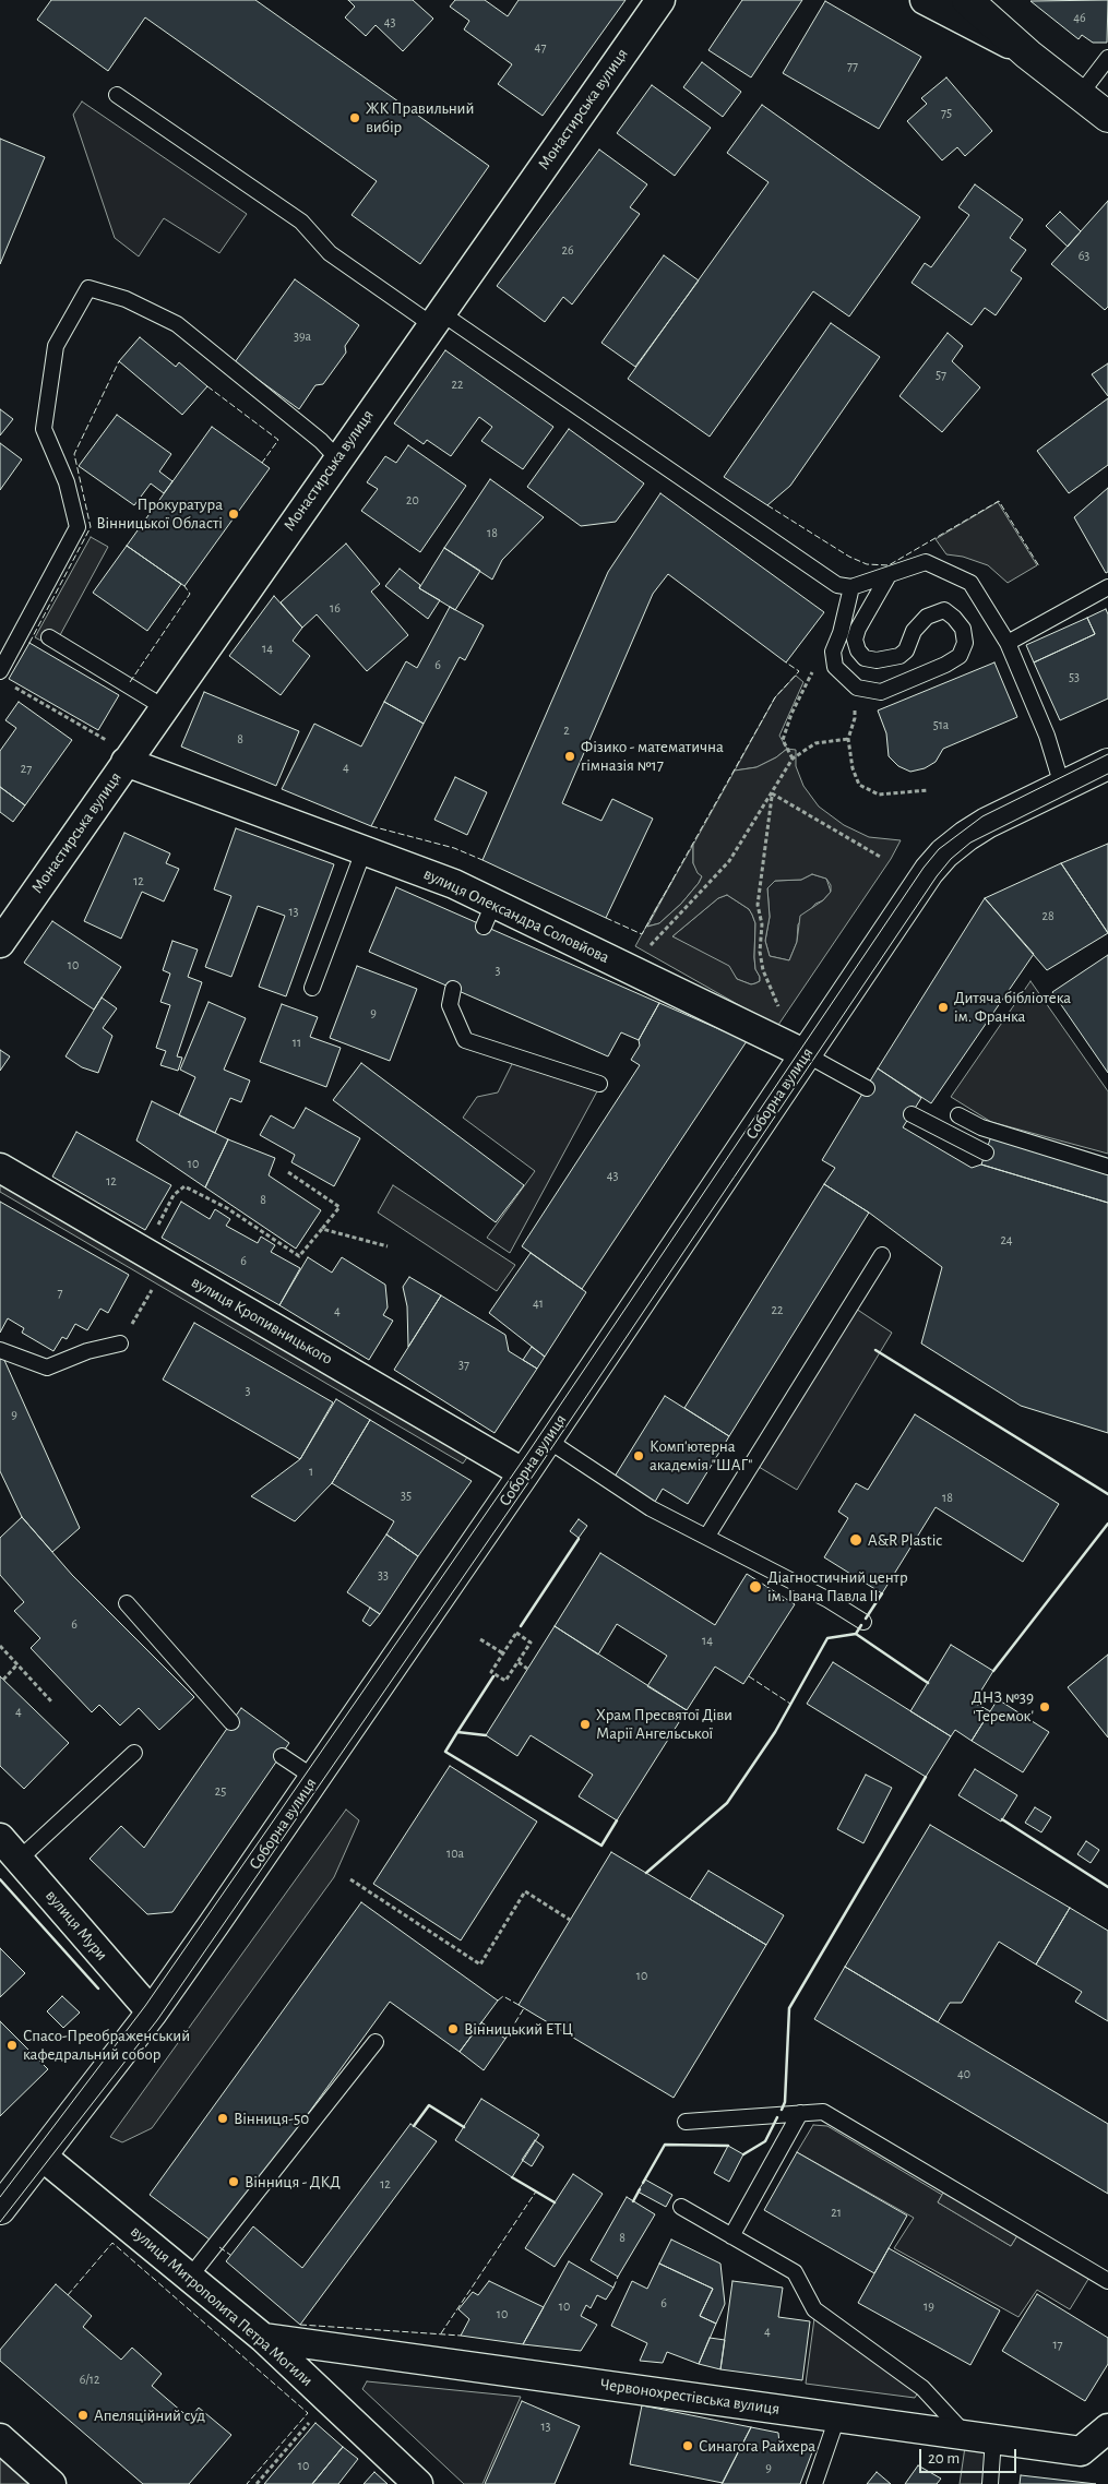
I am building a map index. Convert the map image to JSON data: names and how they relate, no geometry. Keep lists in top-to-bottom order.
{
  "streets": {
    "street": [
      "Монастирська вулиця",
      "вулиця Олександра Соловйова",
      "Соборна вулиця",
      "вулиця Кропивницького",
      "вулиця Мури",
      "вулиця Митрополита Петра Могили",
      "Червонохрестівська вулиця"
    ]
  },
  "crossings": [
    ["Монастирська вулиця", "вулиця Олександра Соловйова"],
    ["вулиця Олександра Соловйова", "Соборна вулиця"],
    ["Соборна вулиця", "вулиця Кропивницького"],
    ["Соборна вулиця", "вулиця Мури"],
    ["Соборна вулиця", "вулиця Митрополита Петра Могили"],
    ["вулиця Митрополита Петра Могили", "Червонохрестівська вулиця"]
  ],
  "places": [
    "ЖК Правильний вибір",
    "Прокуратура Вінницької Області",
    "Фізико - математична гімназія №17",
    "Дитяча бібліотека ім. Франка",
    "Комп'ютерна академія \"ШАГ\"",
    "A&R Plastic",
    "Діагностичний центр ім. Івана Павла II",
    "ДНЗ №39 'Теремок'",
    "Храм Пресвятої Діви Марії Ангельської",
    "Вінницький ЕТЦ",
    "Спасо-Преображенський кафедральний собор",
    "Вінниця-50",
    "Вінниця - ДКД",
    "Апеляційний суд",
    "Синагога Райхера"
  ],
  "house_numbers": [
    "46",
    "43",
    "47",
    "77",
    "75",
    "26",
    "63",
    "39а",
    "57",
    "22",
    "20",
    "18",
    "16",
    "14",
    "6",
    "53",
    "51а",
    "2",
    "8",
    "4",
    "27",
    "12",
    "13",
    "28",
    "10",
    "3",
    "9",
    "11",
    "10",
    "43",
    "12",
    "8",
    "24",
    "6",
    "7",
    "41",
    "22",
    "4",
    "37",
    "3",
    "9",
    "1",
    "35",
    "18",
    "33",
    "6",
    "14",
    "4",
    "25",
    "10а",
    "10",
    "40",
    "12",
    "21",
    "8",
    "6",
    "10",
    "19",
    "10",
    "4",
    "17",
    "6/12",
    "13",
    "10",
    "9"
  ],
  "scale_bar": "20 m"
}
